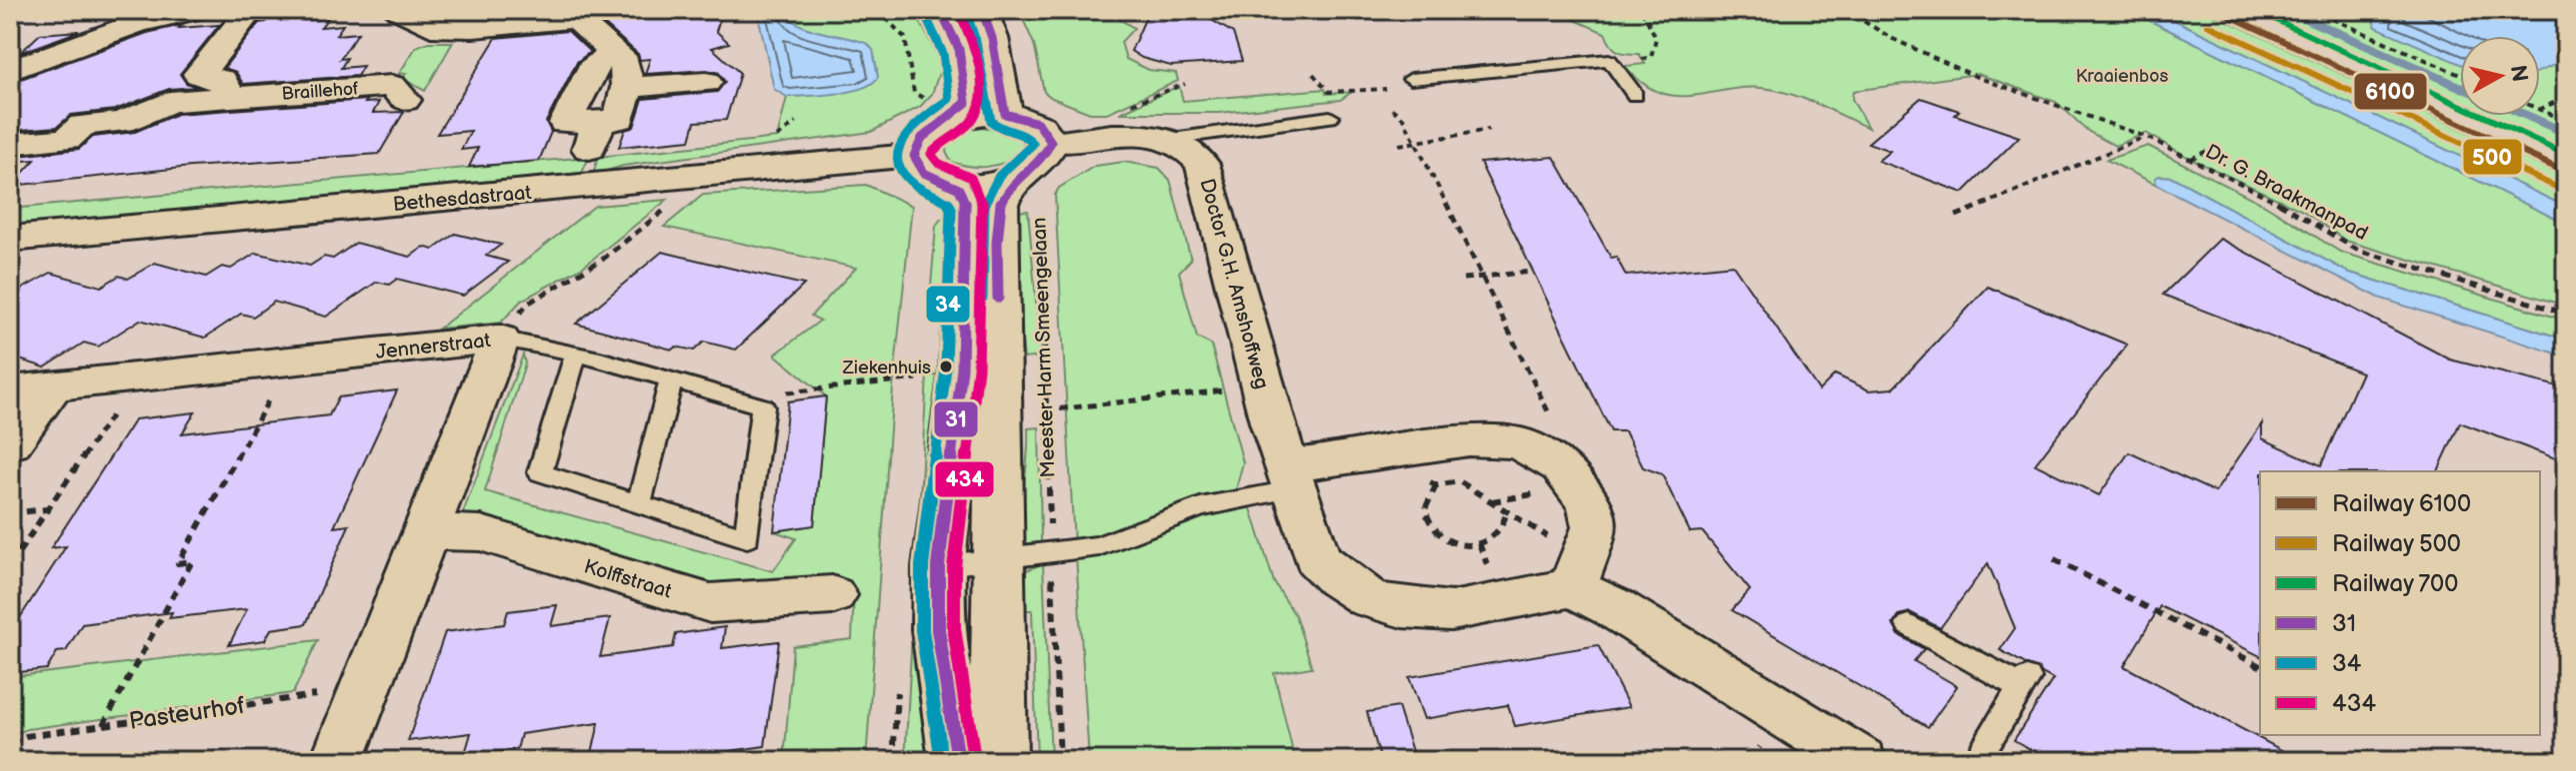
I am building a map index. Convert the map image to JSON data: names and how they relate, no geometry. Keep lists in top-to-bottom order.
{
  "streets": {
    "street": [
      "Braillehof",
      "Bethesdastraat",
      "Doctor G.H. Amshoffweg",
      "Jennerstraat",
      "Meester Harm Smeengelaan",
      "Kolffstraat"
    ],
    "path": ["Dr. G. Braakmanpad", "Pasteurhof"]
  },
  "crossings": [
    ["Jennerstraat", "Kolffstraat"],
    ["Jennerstraat", "Pasteurhof"]
  ],
  "parks": ["Kraaienbos"],
  "places": ["Ziekenhuis"],
  "lines": [
    "rail line 6100",
    "rail line 700",
    "transit line 31",
    "transit line 434",
    "transit line 34",
    "rail line 500"
  ],
  "legend": [
    "Railway 6100",
    "Railway 500",
    "Railway 700",
    "31",
    "34",
    "434"
  ],
  "north": "right"
}
